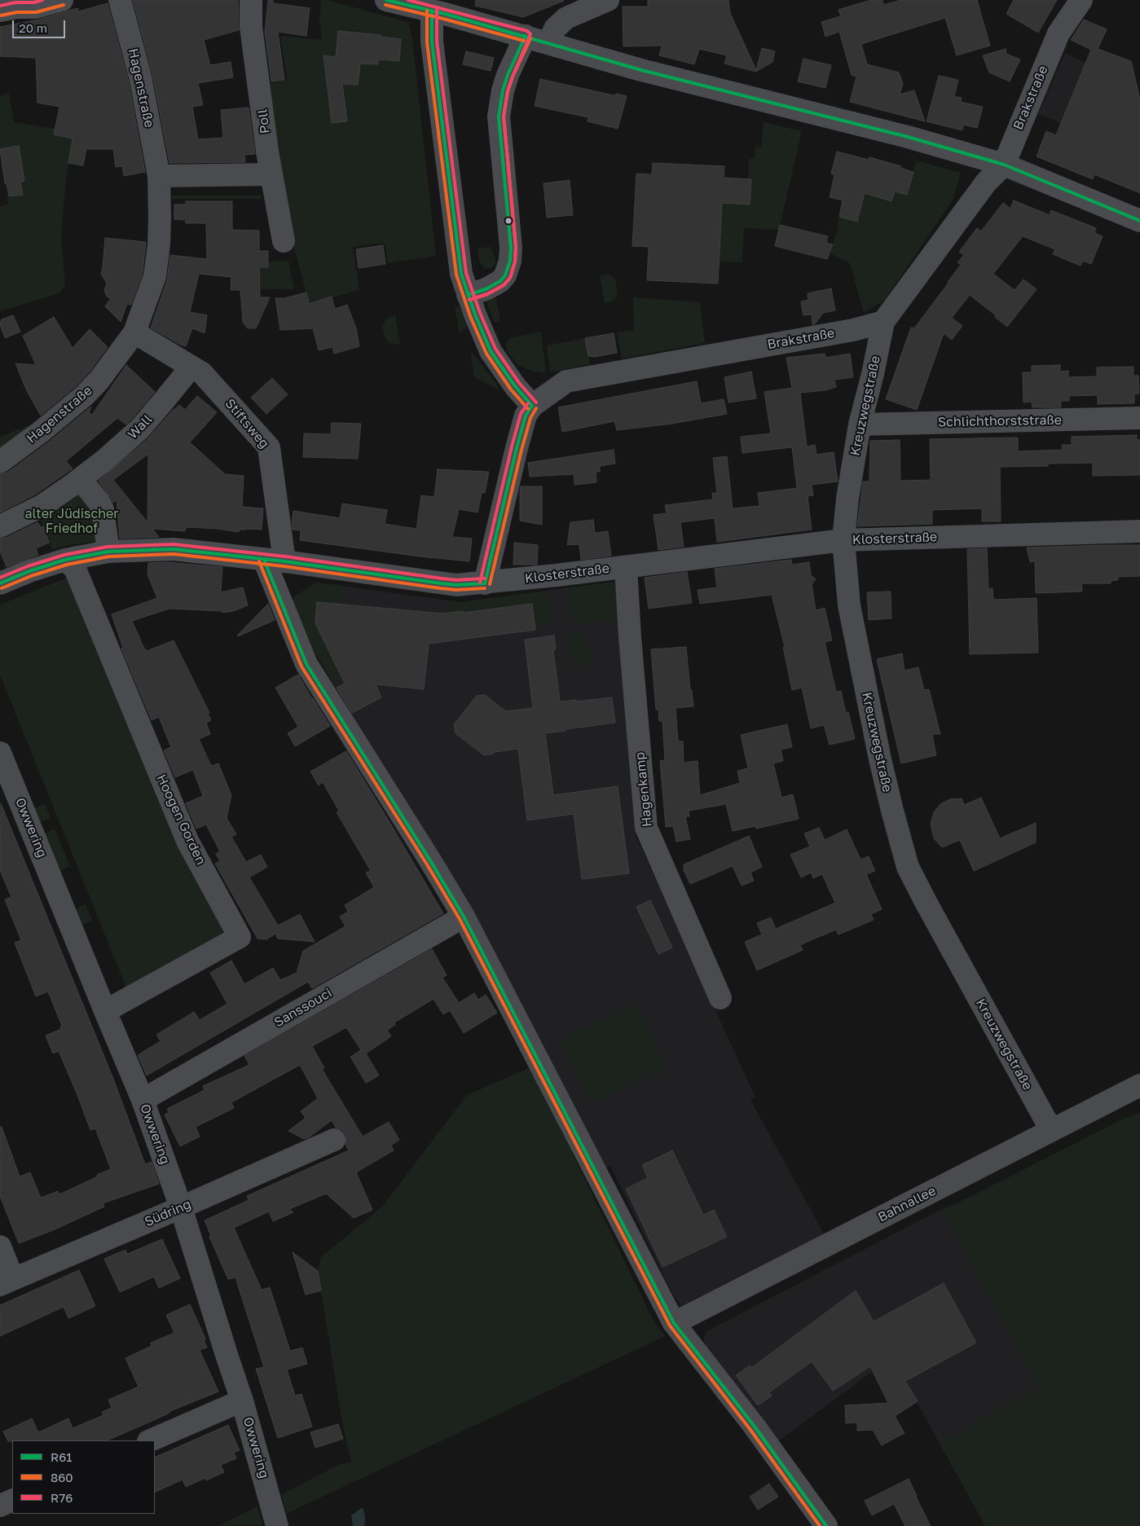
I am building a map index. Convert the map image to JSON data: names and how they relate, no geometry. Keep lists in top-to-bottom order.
{
  "streets": {
    "street": [
      "Hagenstraße",
      "Brakstraße",
      "Poll",
      "Kreuzwegstraße",
      "Schlichthorststraße",
      "Stiftsweg",
      "Wall",
      "Klosterstraße",
      "Hagenkamp",
      "Hoogen Gorden",
      "Owwering",
      "Sanssouci",
      "Bahnallee",
      "Südring"
    ]
  },
  "crossings": [
    ["Hagenstraße", "Stiftsweg"],
    ["Brakstraße", "Kreuzwegstraße"],
    ["Kreuzwegstraße", "Schlichthorststraße"],
    ["Kreuzwegstraße", "Klosterstraße"],
    ["Kreuzwegstraße", "Bahnallee"],
    ["Stiftsweg", "Wall"],
    ["Stiftsweg", "Klosterstraße"],
    ["Stiftsweg", "Sanssouci"],
    ["Stiftsweg", "Bahnallee"],
    ["Klosterstraße", "Hagenkamp"],
    ["Klosterstraße", "Hoogen Gorden"],
    ["Hoogen Gorden", "Owwering"],
    ["Owwering", "Sanssouci"],
    ["Owwering", "Südring"]
  ],
  "parks": ["alter Jüdischer Friedhof"],
  "lines": ["transit line R61", "transit line R76", "transit line 860"],
  "legend": ["R61", "860", "R76"],
  "scale_bar": "20 m"
}
